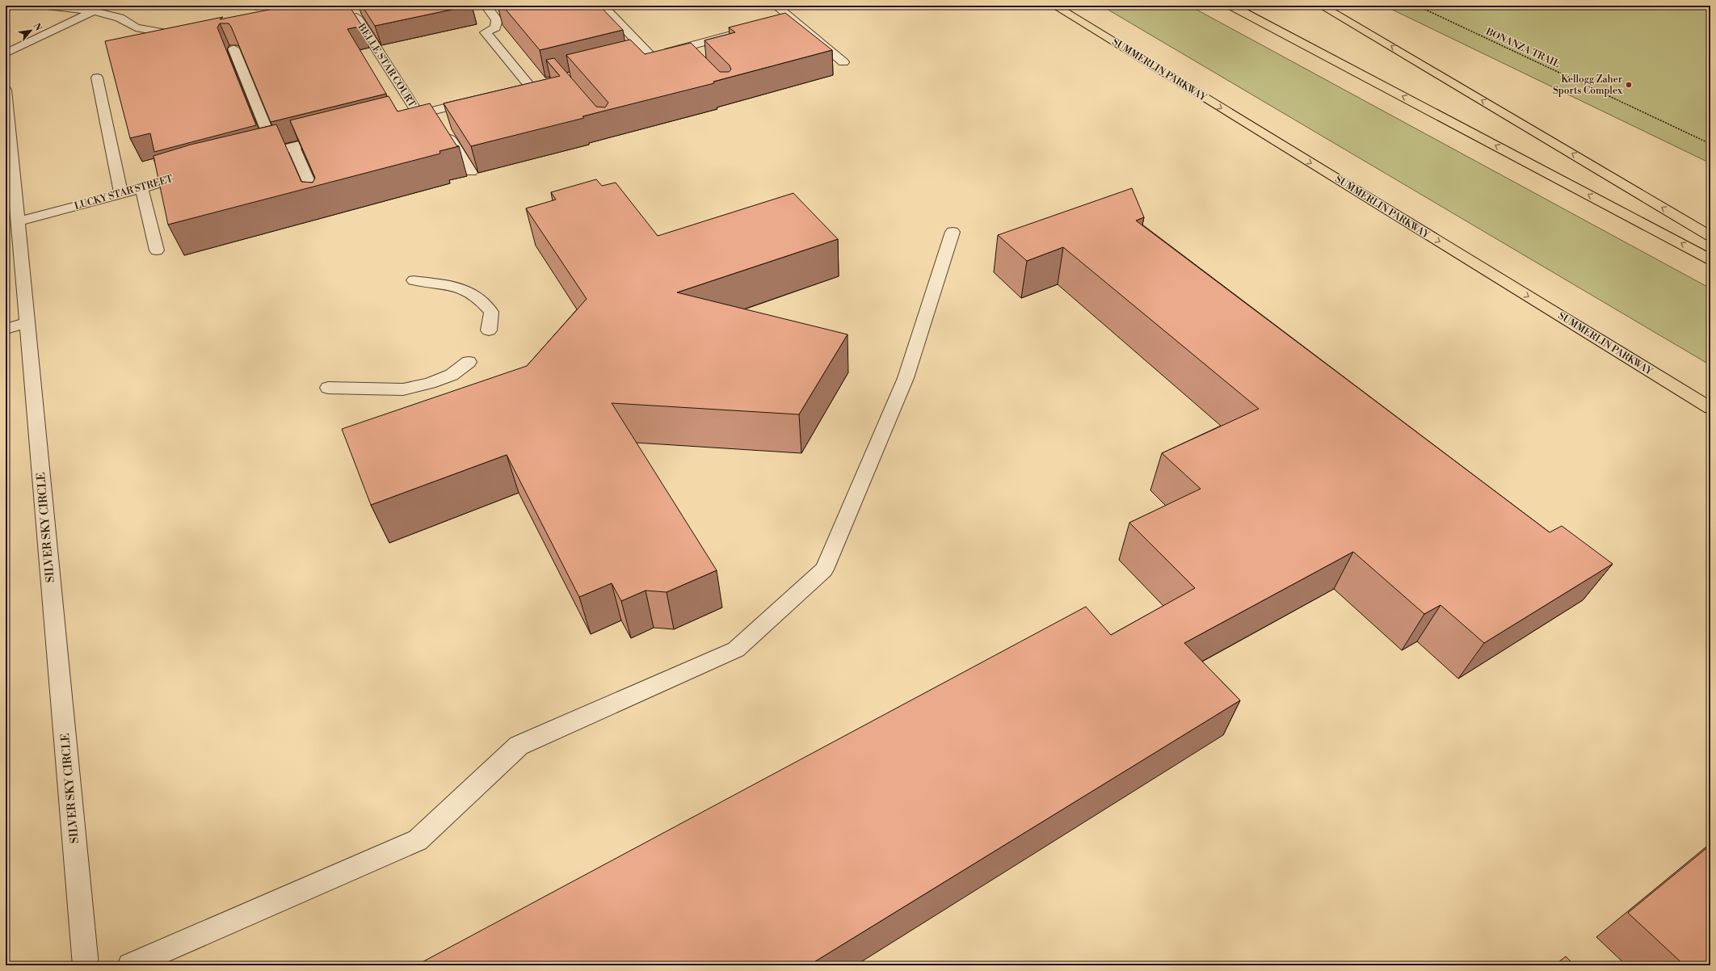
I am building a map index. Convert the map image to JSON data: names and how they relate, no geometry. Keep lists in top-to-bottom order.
{
  "streets": {
    "highway": ["SUMMERLIN PARKWAY"],
    "street": ["BELLE STAR COURT", "LUCKY STAR STREET", "SILVER SKY CIRCLE"],
    "path": ["BONANZA TRAIL"]
  },
  "crossings": [
    ["LUCKY STAR STREET", "SILVER SKY CIRCLE"]
  ],
  "places": ["Kellogg Zaher Sports Complex"],
  "north": "top right"
}
